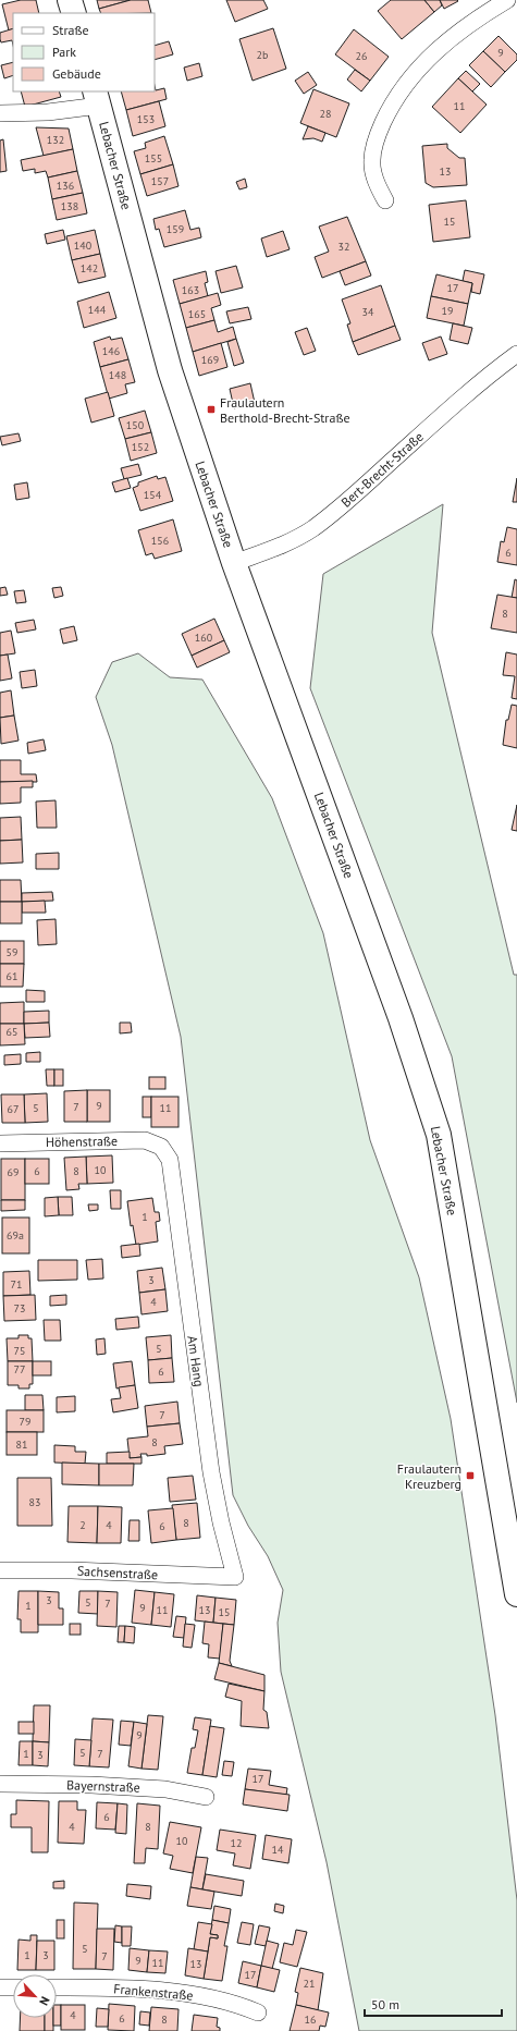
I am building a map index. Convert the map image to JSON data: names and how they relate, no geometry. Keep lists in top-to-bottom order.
{
  "streets": {
    "main road": ["Lebacher Straße"],
    "street": [
      "Bert-Brecht-Straße",
      "Höhenstraße",
      "Am Hang",
      "Sachsenstraße",
      "Bayernstraße",
      "Frankenstraße"
    ]
  },
  "crossings": [
    ["Lebacher Straße", "Bert-Brecht-Straße"],
    ["Höhenstraße", "Am Hang"],
    ["Am Hang", "Sachsenstraße"]
  ],
  "places": {
    "transit": ["Fraulautern Berthold-Brecht-Straße", "Fraulautern Kreuzberg"]
  },
  "house_numbers": [
    "9",
    "2b",
    "26",
    "11",
    "28",
    "153",
    "132",
    "155",
    "13",
    "157",
    "136",
    "138",
    "15",
    "159",
    "140",
    "32",
    "142",
    "17",
    "163",
    "144",
    "19",
    "34",
    "165",
    "146",
    "169",
    "148",
    "150",
    "152",
    "154",
    "156",
    "6",
    "8",
    "160",
    "59",
    "61",
    "65",
    "9",
    "7",
    "5",
    "11",
    "67",
    "10",
    "6",
    "8",
    "69",
    "1",
    "69a",
    "3",
    "71",
    "4",
    "73",
    "5",
    "75",
    "77",
    "6",
    "7",
    "79",
    "8",
    "81",
    "83",
    "8",
    "2",
    "4",
    "6",
    "3",
    "5",
    "7",
    "1",
    "9",
    "11",
    "13",
    "15",
    "9",
    "5",
    "1",
    "7",
    "3",
    "17",
    "6",
    "4",
    "8",
    "10",
    "12",
    "14",
    "5",
    "1",
    "3",
    "7",
    "9",
    "11",
    "13",
    "17",
    "21",
    "4",
    "6",
    "8",
    "16"
  ],
  "legend": ["Straße", "Park", "Gebäude"],
  "scale_bar": "50 m",
  "north": "bottom right"
}
